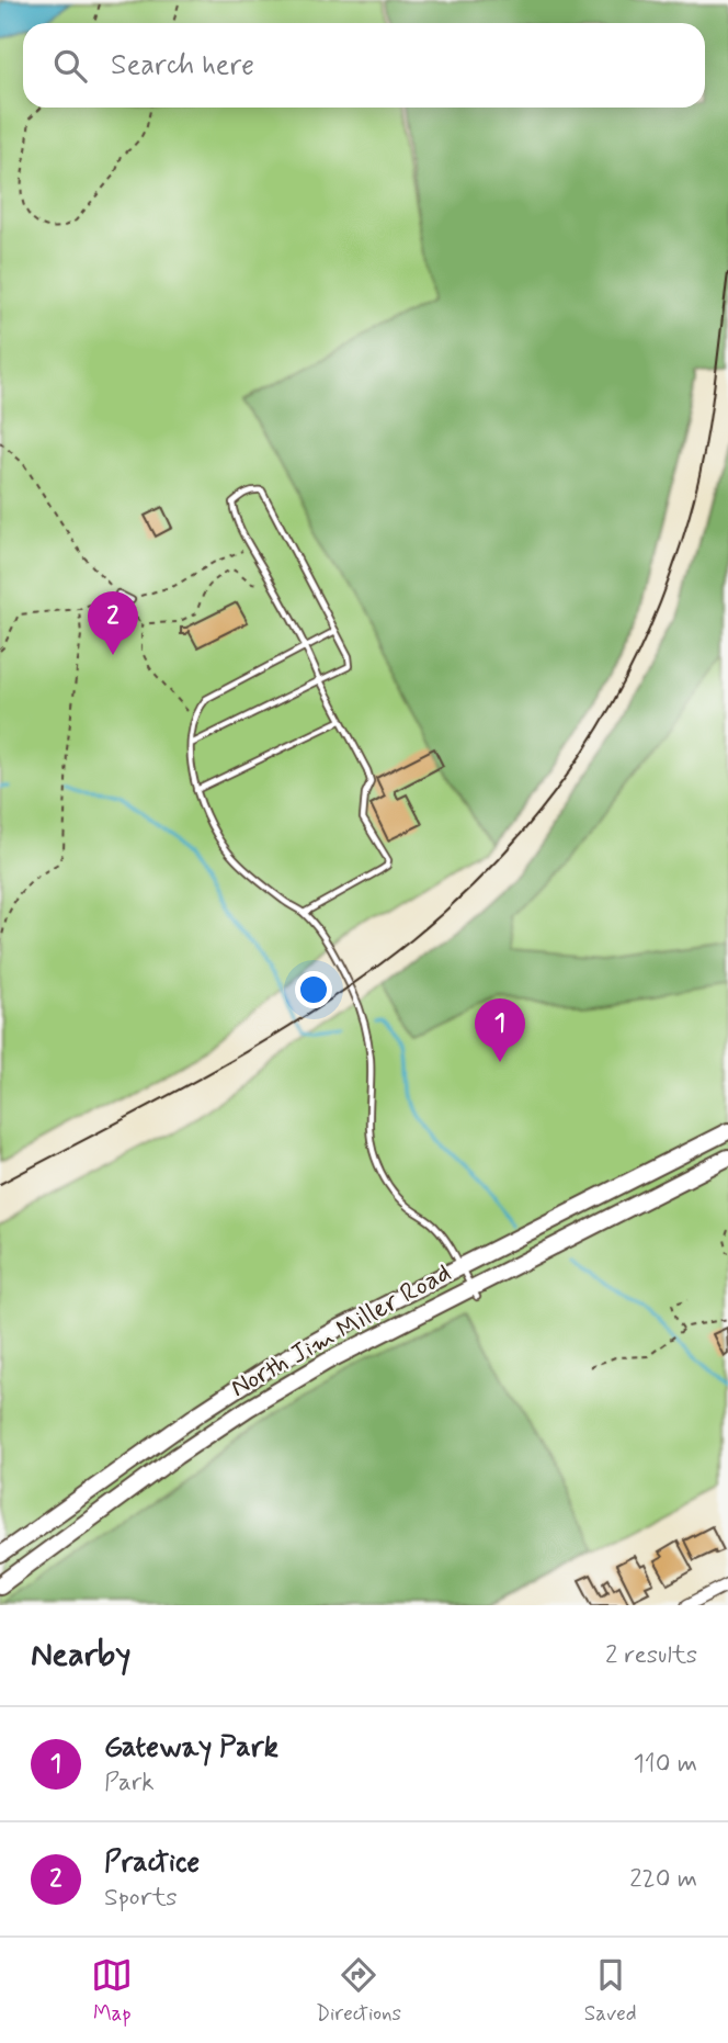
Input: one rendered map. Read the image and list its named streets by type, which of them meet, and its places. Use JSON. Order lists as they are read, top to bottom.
{
  "streets": {
    "main road": ["North Jim Miller Road"]
  },
  "page": {
    "search": "Search here",
    "pins": ["2", "1"],
    "heading": ["Nearby", "2 results"],
    "list": [
      {
        "mark": "1",
        "name": "Gateway Park",
        "note": "Park",
        "value": "110 m"
      },
      {
        "mark": "2",
        "name": "Practice",
        "note": "Sports",
        "value": "220 m"
      }
    ],
    "nav": ["Map", "Directions", "Saved"]
  }
}
